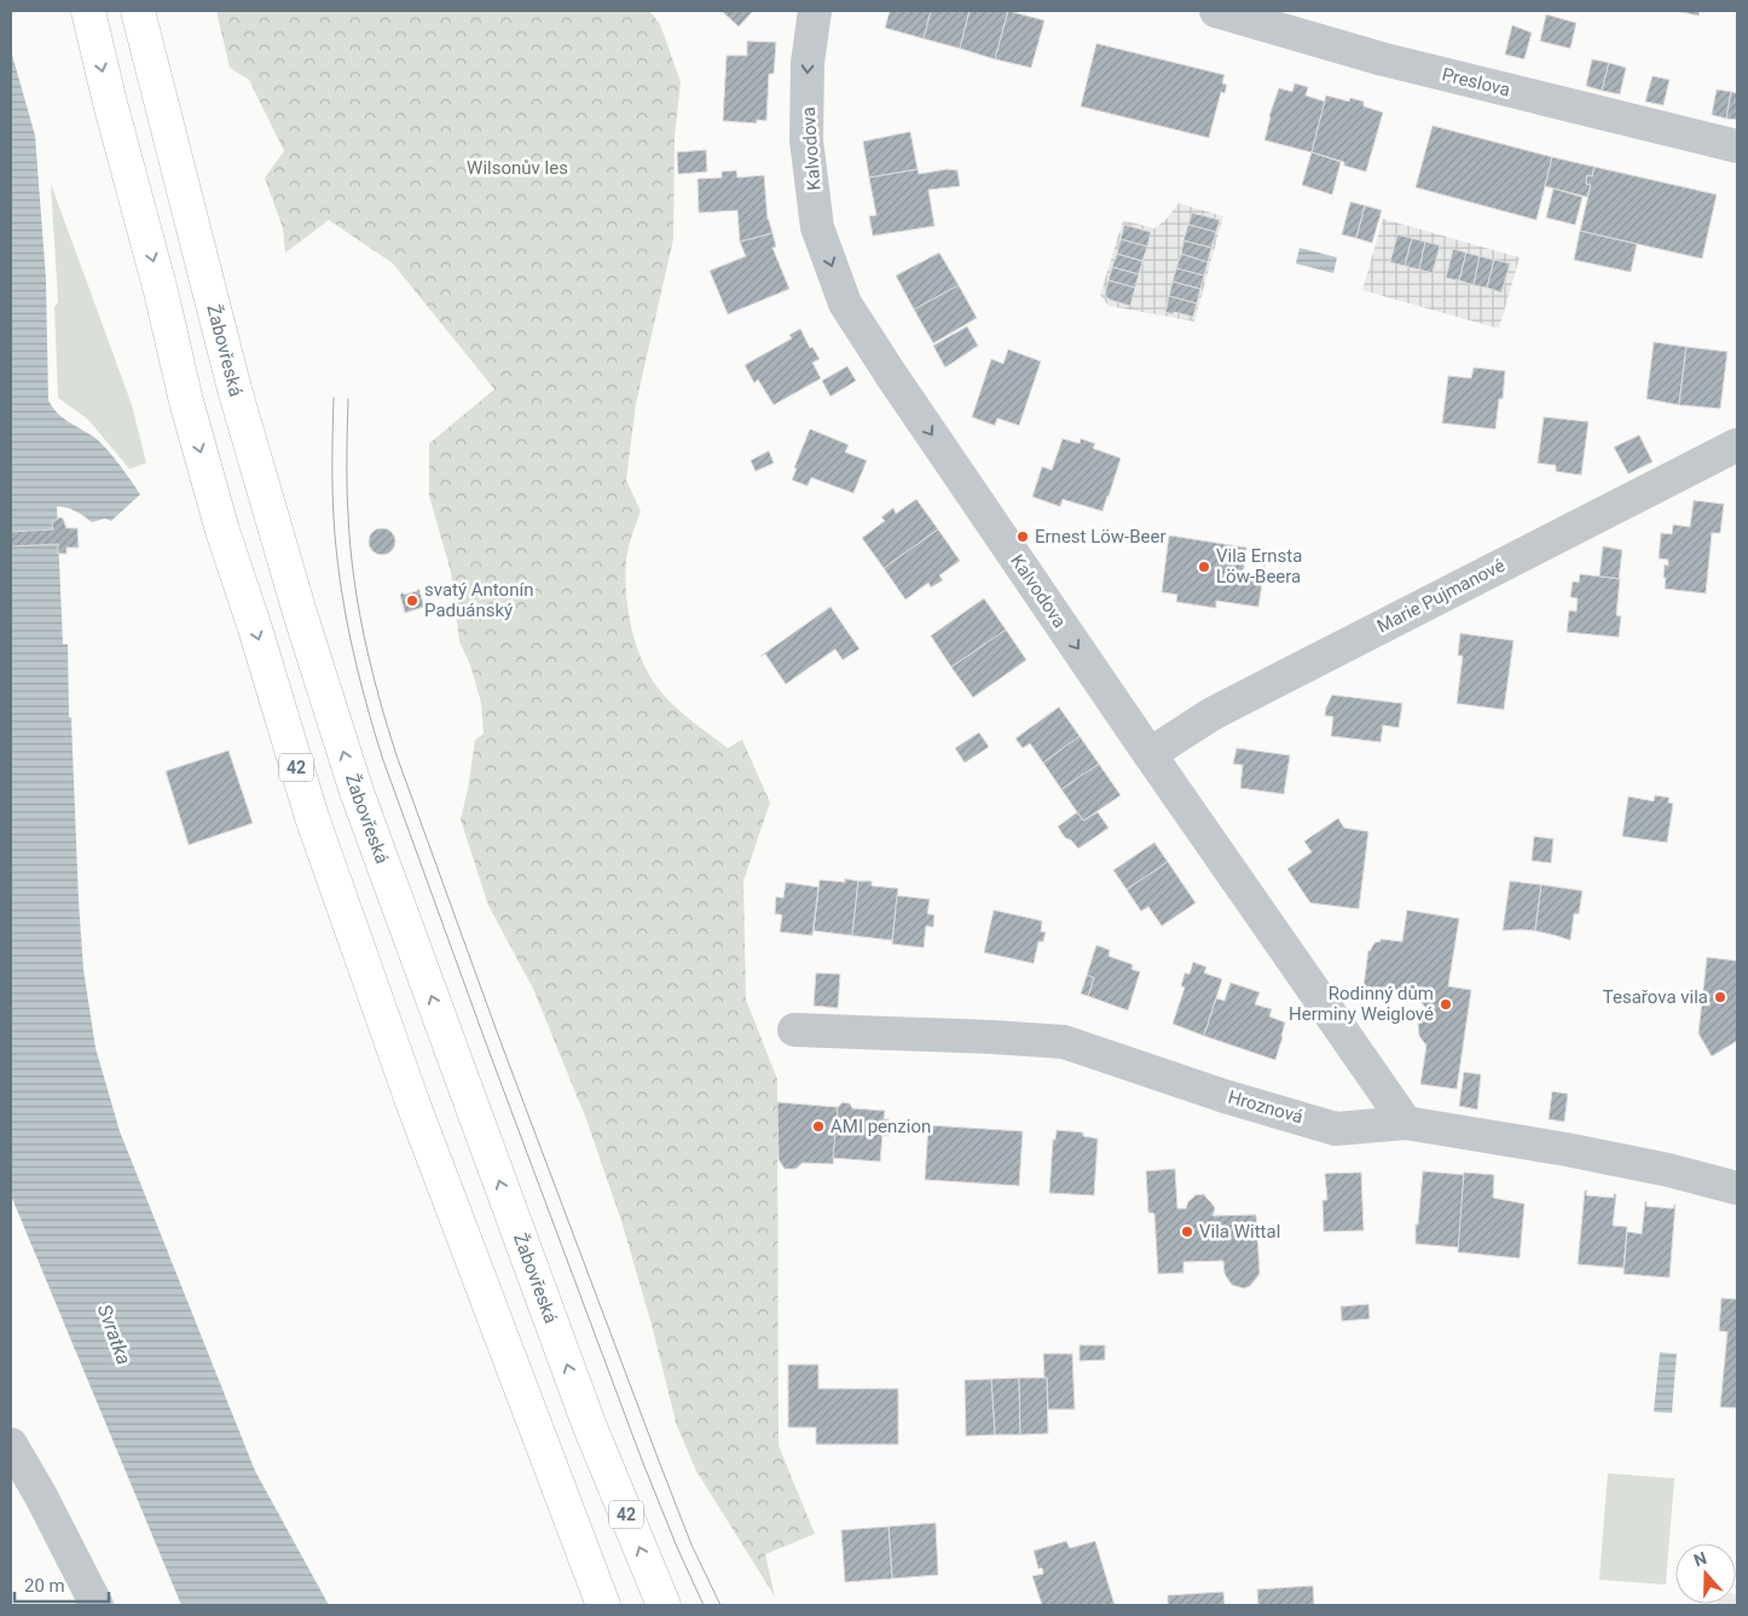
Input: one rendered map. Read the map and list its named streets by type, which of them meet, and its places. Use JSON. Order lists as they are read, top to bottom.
{
  "streets": {
    "highway": ["Žabovřeská", "42"],
    "street": [
      "Preslova",
      "Kalvodova",
      "Marie Pujmanové",
      "Hroznová"
    ]
  },
  "crossings": [
    ["Kalvodova", "Marie Pujmanové"],
    ["Kalvodova", "Hroznová"]
  ],
  "one_way": ["Kalvodova"],
  "water": ["Svratka"],
  "parks": ["Wilsonův les"],
  "places": [
    "Ernest Löw-Beer",
    "Vila Ernsta Löw-Beera",
    "svatý Antonín Paduánský",
    "Tesařova vila",
    "Rodinný dům Herminy Weiglové",
    "AMI penzion",
    "Vila Wittal"
  ],
  "scale_bar": "20 m",
  "north": "top"
}
